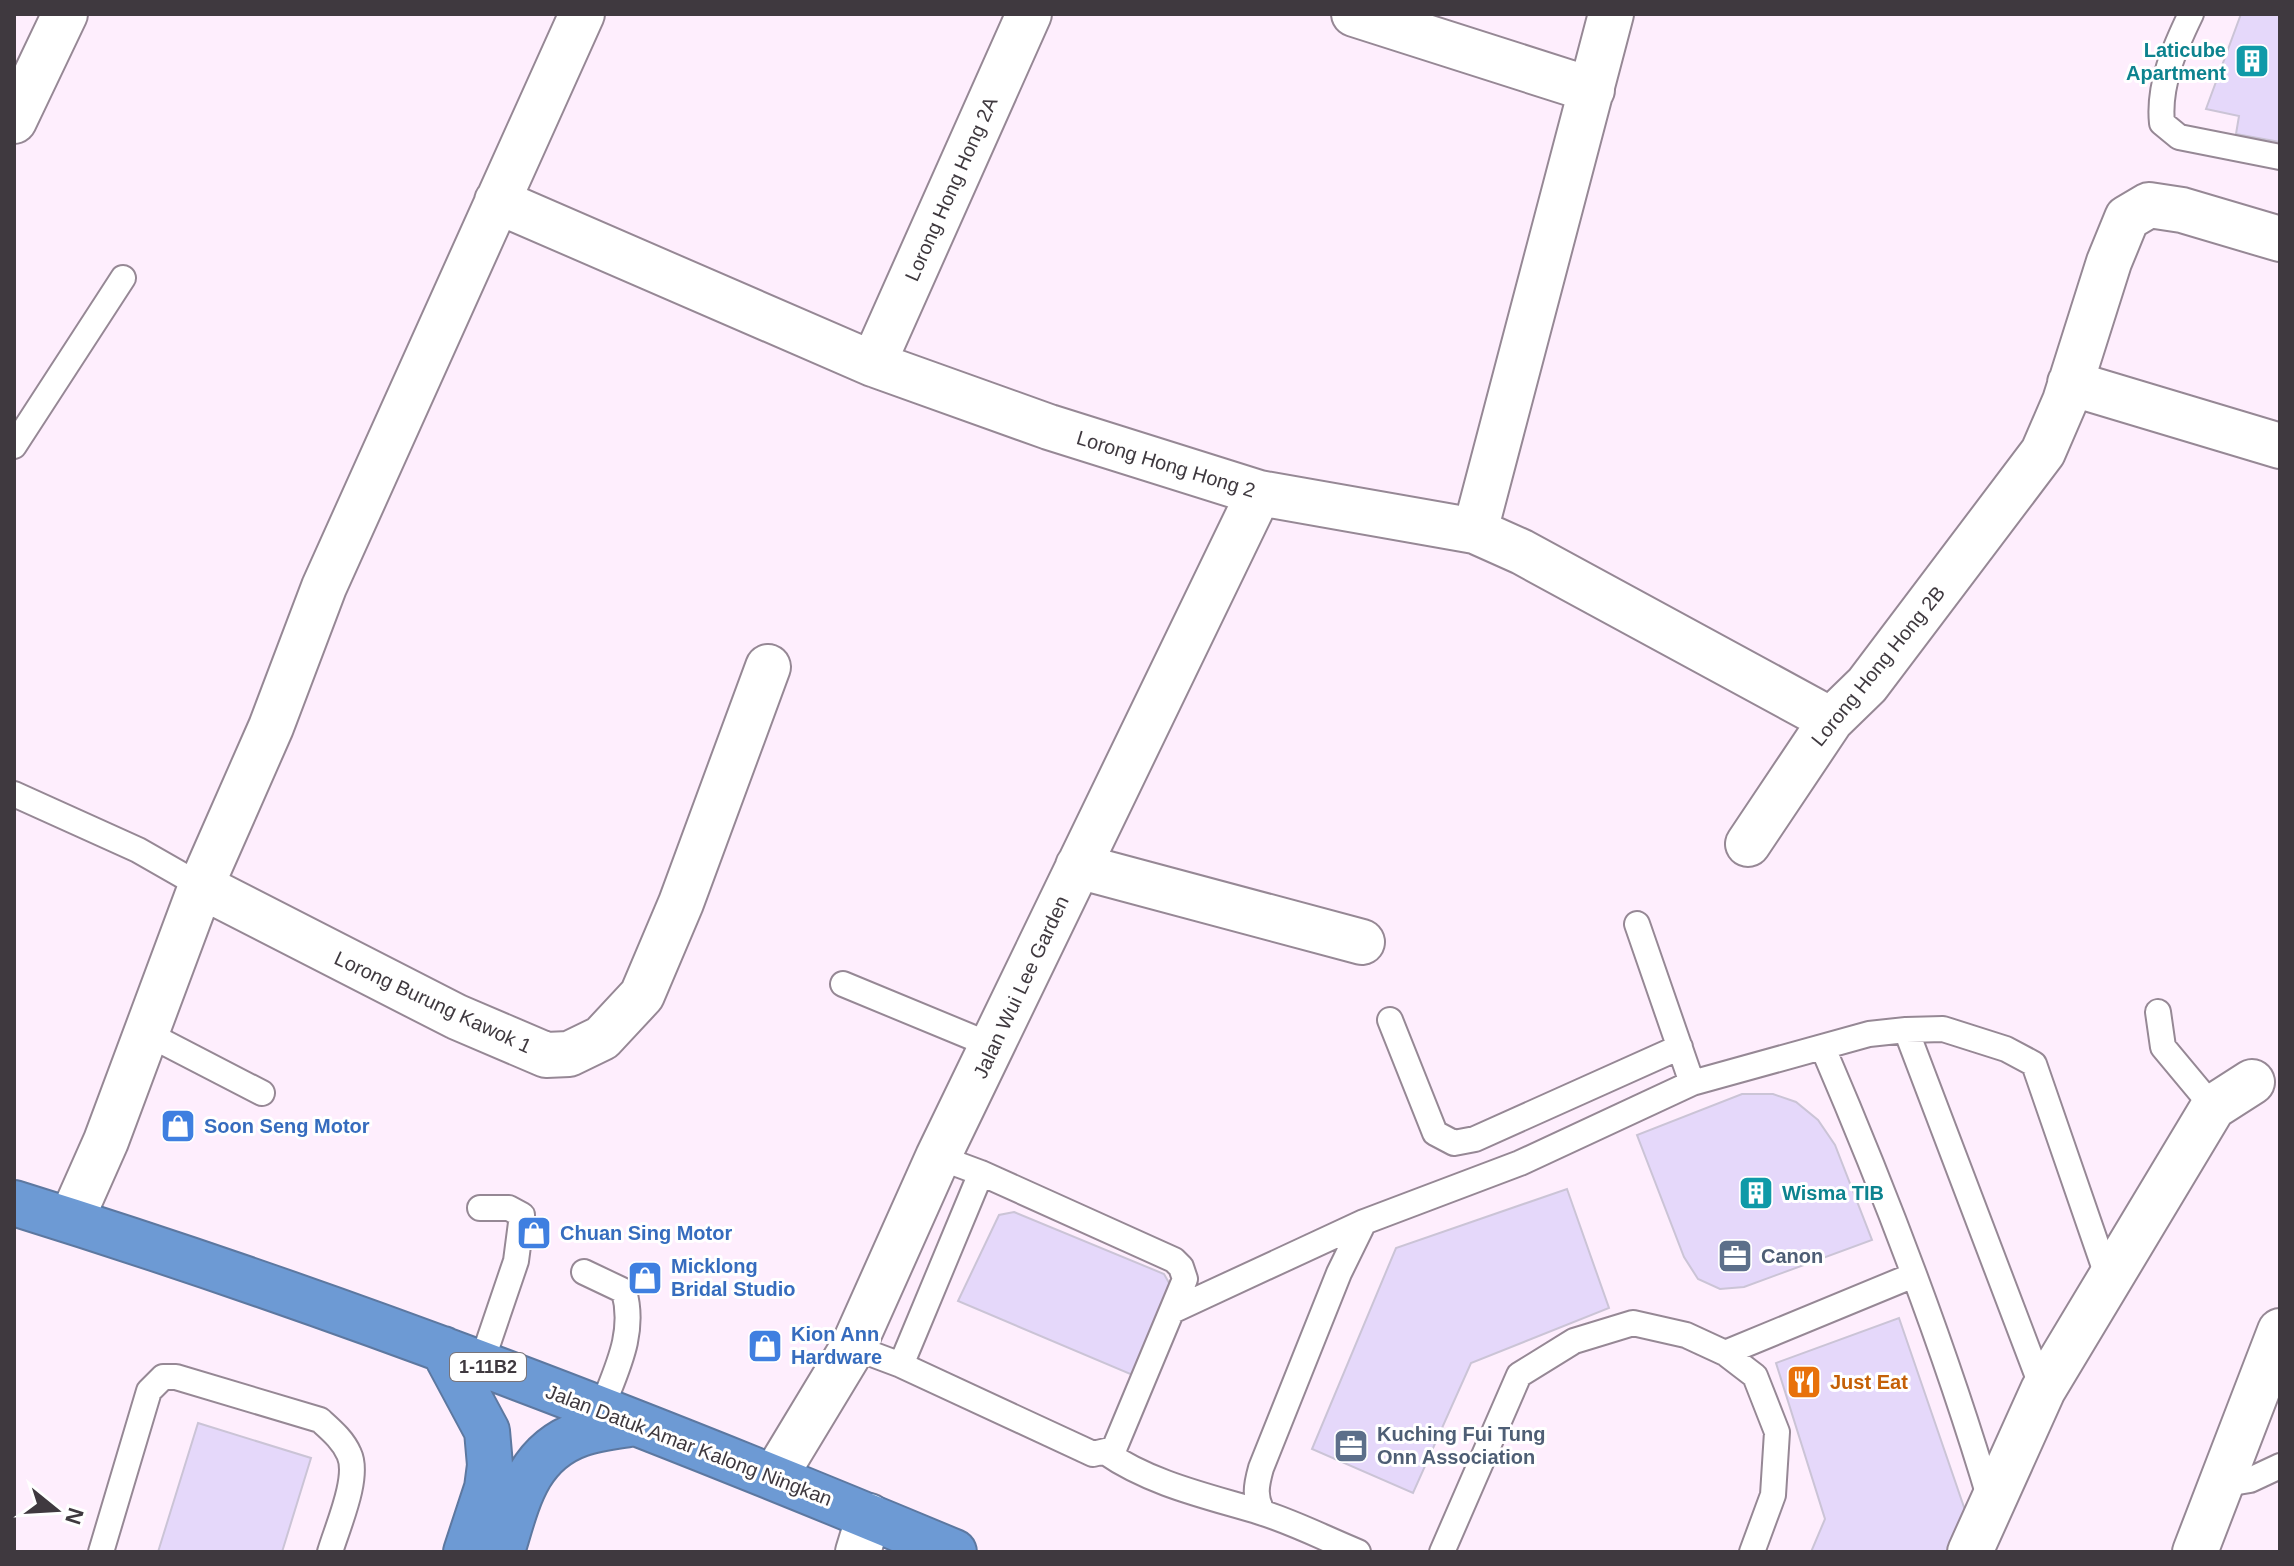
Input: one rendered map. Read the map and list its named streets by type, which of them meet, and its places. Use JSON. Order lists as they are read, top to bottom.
{
  "streets": {
    "highway": ["1-11B2", "Jalan Datuk Amar Kalong Ningkan"],
    "street": [
      "Lorong Hong Hong 2A",
      "Lorong Hong Hong 2",
      "Lorong Hong Hong 2B",
      "Jalan Wui Lee Garden",
      "Lorong Burung Kawok 1"
    ]
  },
  "crossings": [
    ["Lorong Hong Hong 2A", "Lorong Hong Hong 2"],
    ["Lorong Hong Hong 2", "Lorong Hong Hong 2B"],
    ["Lorong Hong Hong 2", "Jalan Wui Lee Garden"],
    ["Jalan Wui Lee Garden", "Jalan Datuk Amar Kalong Ningkan"]
  ],
  "places": {
    "building": ["Laticube Apartment", "Wisma TIB"],
    "shop": [
      "Soon Seng Motor",
      "Chuan Sing Motor",
      "Micklong Bridal Studio",
      "Kion Ann Hardware"
    ],
    "office": ["Canon", "Kuching Fui Tung Onn Association"],
    "restaurant": ["Just Eat"]
  },
  "north": "right"
}
